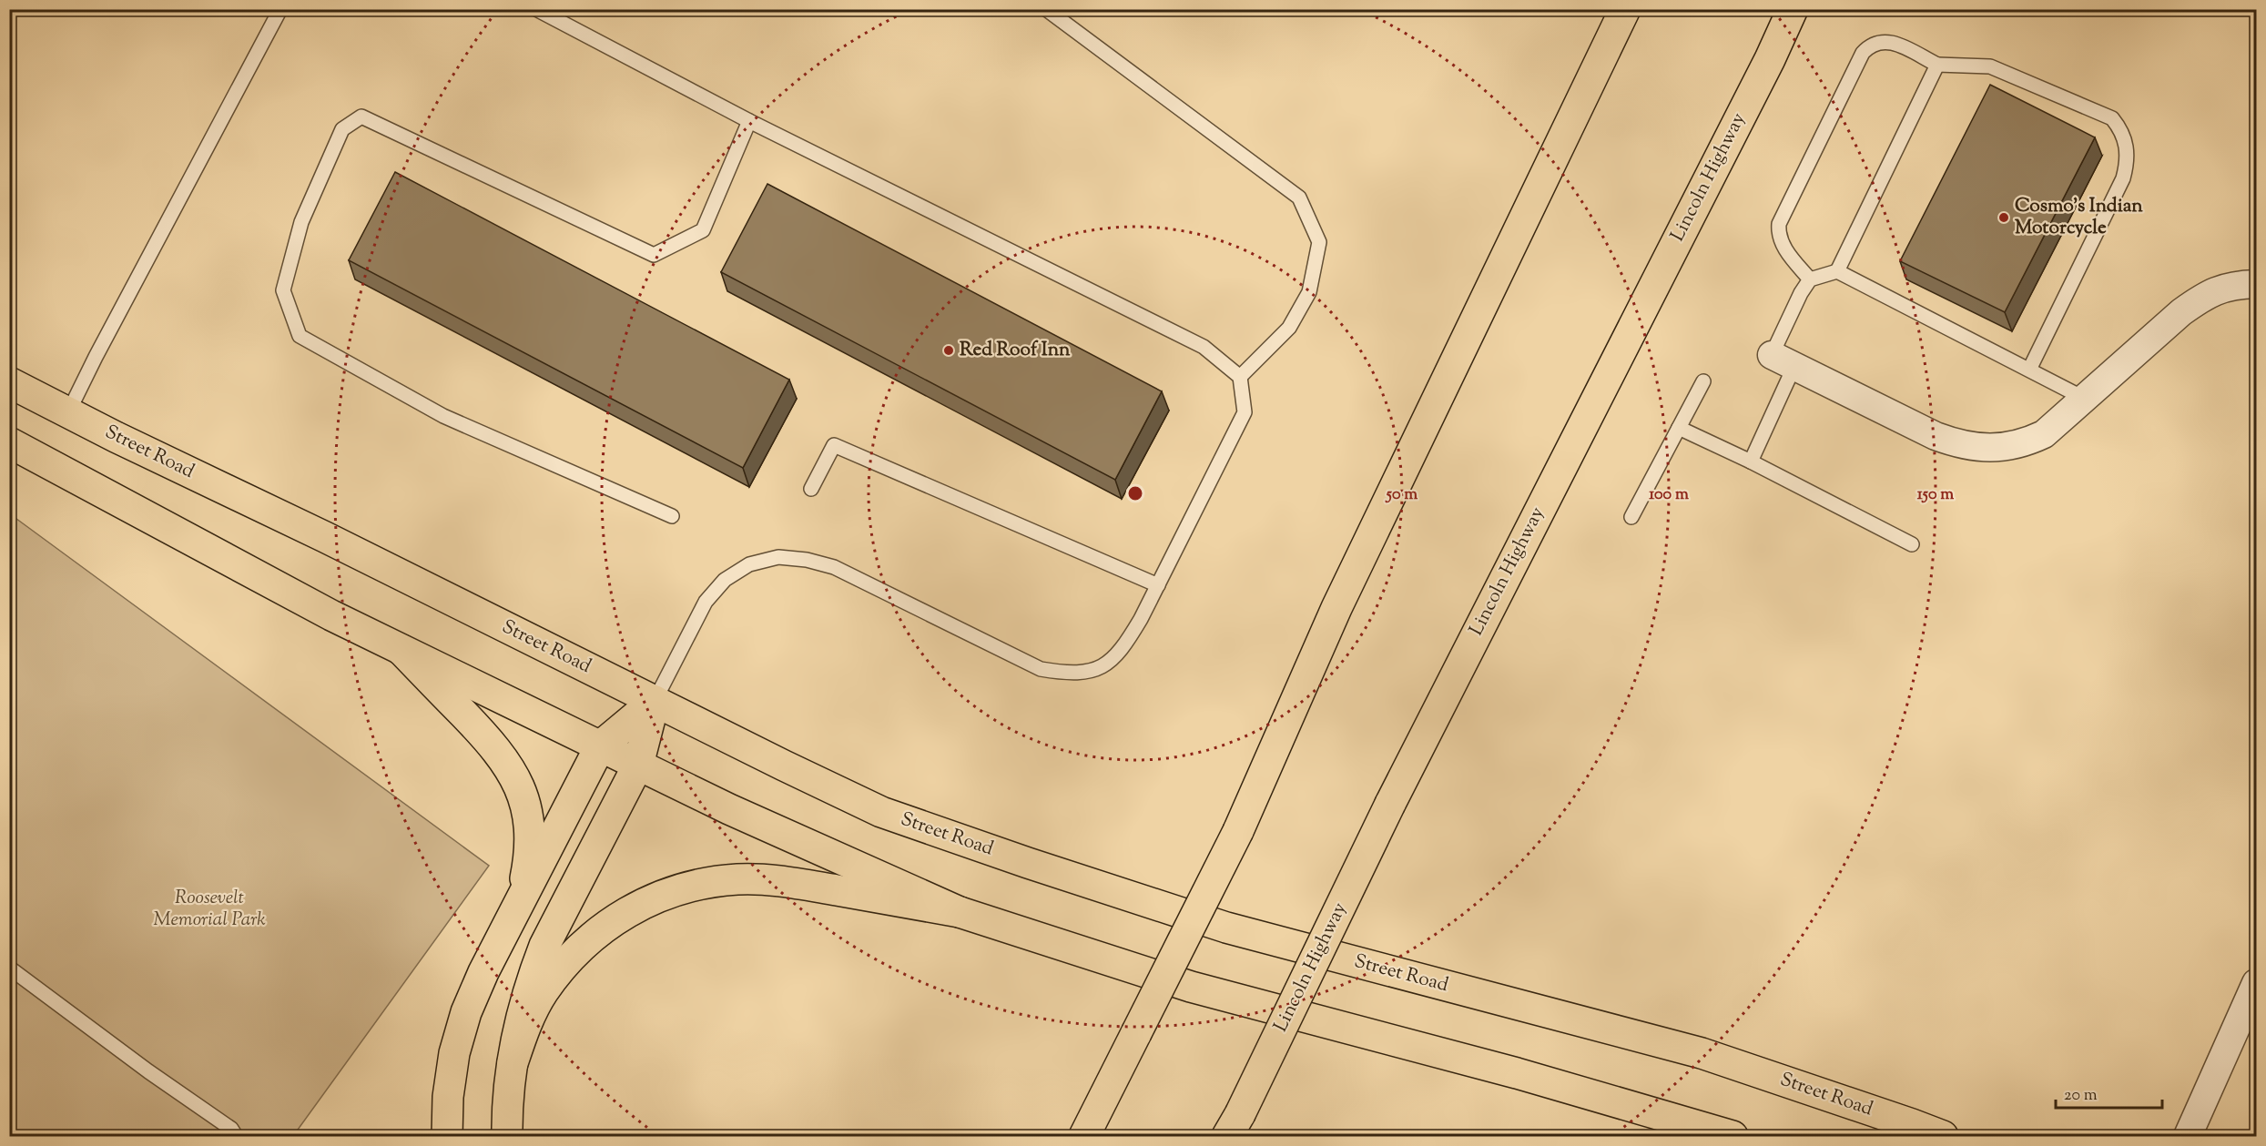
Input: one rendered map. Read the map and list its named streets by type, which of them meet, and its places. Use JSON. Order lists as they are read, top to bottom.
{
  "streets": {
    "main road": ["Lincoln Highway", "Street Road"]
  },
  "parks": ["Roosevelt Memorial Park"],
  "places": ["Cosmo's Indian Motorcycle", "Red Roof Inn"],
  "scale_bar": "20 m",
  "rings": ["50 m", "100 m", "150 m"]
}
